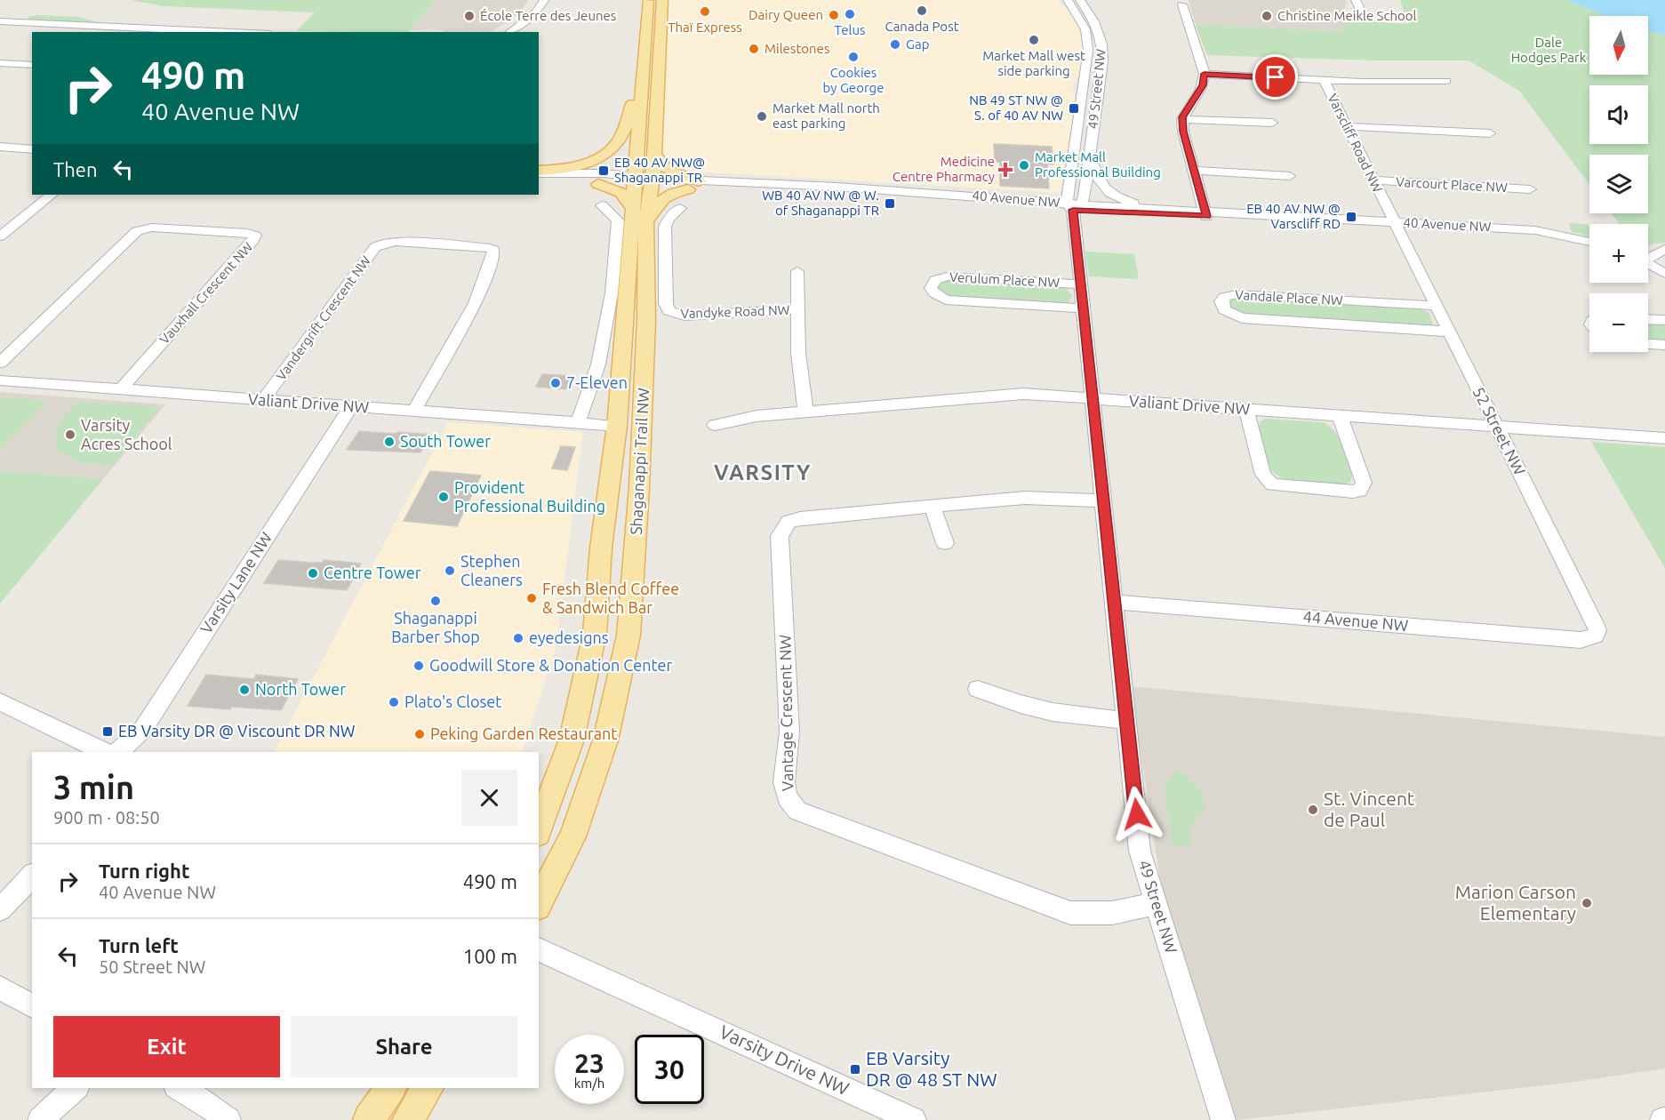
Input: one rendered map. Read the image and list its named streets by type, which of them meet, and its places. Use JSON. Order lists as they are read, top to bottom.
{
  "streets": {
    "main road": ["Shaganappi Trail NW"],
    "street": [
      "49 Street NW",
      "Varscliff Road NW",
      "Varcourt Place NW",
      "40 Avenue NW",
      "Verulum Place NW",
      "Vauxhall Crescent NW",
      "Vandale Place NW",
      "Vandyke Road NW",
      "Vandergrift Crescent NW",
      "Valiant Drive NW",
      "52 Street NW",
      "Varsity Lane NW",
      "44 Avenue NW",
      "Vantage Crescent NW",
      "Varsity Drive NW"
    ]
  },
  "crossings": [
    ["49 Street NW", "40 Avenue NW"],
    ["49 Street NW", "Verulum Place NW"],
    ["49 Street NW", "Valiant Drive NW"],
    ["49 Street NW", "44 Avenue NW"],
    ["49 Street NW", "Vantage Crescent NW"],
    ["Varscliff Road NW", "Varcourt Place NW"],
    ["Varscliff Road NW", "40 Avenue NW"],
    ["Varscliff Road NW", "52 Street NW"],
    ["40 Avenue NW", "52 Street NW"],
    ["40 Avenue NW", "Shaganappi Trail NW"],
    ["Vauxhall Crescent NW", "Valiant Drive NW"],
    ["Vandale Place NW", "52 Street NW"],
    ["Vandergrift Crescent NW", "Valiant Drive NW"],
    ["Valiant Drive NW", "52 Street NW"],
    ["Valiant Drive NW", "Shaganappi Trail NW"],
    ["Valiant Drive NW", "Varsity Lane NW"],
    ["52 Street NW", "44 Avenue NW"]
  ],
  "districts": ["VARSITY"],
  "parks": ["Dale Hodges Park"],
  "places": {
    "other": [
      "Canada Post",
      "Thaï Express",
      "Telus",
      "Dairy Queen",
      "École Terre des Jeunes",
      "Christine Meikle School",
      "Market Mall west side parking",
      "Gap",
      "Milestones",
      "Cookies by George",
      "Market Mall north east parking",
      "Market Mall Professional Building",
      "7-Eleven",
      "Varsity Acres School",
      "South Tower",
      "Provident Professional Building",
      "Stephen Cleaners",
      "Centre Tower",
      "Fresh Blend Coffee & Sandwich Bar",
      "Shaganappi Barber Shop",
      "eyedesigns",
      "Goodwill Store & Donation Center",
      "North Tower",
      "Plato's Closet",
      "Peking Garden Restaurant",
      "St. Vincent de Paul",
      "Marion Carson Elementary"
    ],
    "transit": [
      "NB 49 ST NW @ S. of 40 AV NW",
      "EB 40 AV NW@ Shaganappi TR",
      "WB 40 AV NW @ W. of Shaganappi TR",
      "EB 40 AV NW @ Varscliff RD",
      "EB Varsity DR @ Viscount DR NW",
      "EB Varsity DR @ 48 ST NW"
    ],
    "health": ["Medicine Centre Pharmacy"]
  },
  "north": "bottom",
  "page": {
    "map_buttons": ["+", "−"],
    "turn": ["490 m", "40 Avenue NW"],
    "then": "Then",
    "heading": ["3 min", "900 m · 08:50"],
    "list": [
      {
        "name": "Turn right",
        "note": "40 Avenue NW",
        "value": "490 m"
      },
      {
        "name": "Turn left",
        "note": "50 Street NW",
        "value": "100 m"
      }
    ],
    "buttons": ["Exit", "Share"],
    "speed": "23 km/h",
    "limit": "30"
  }
}
